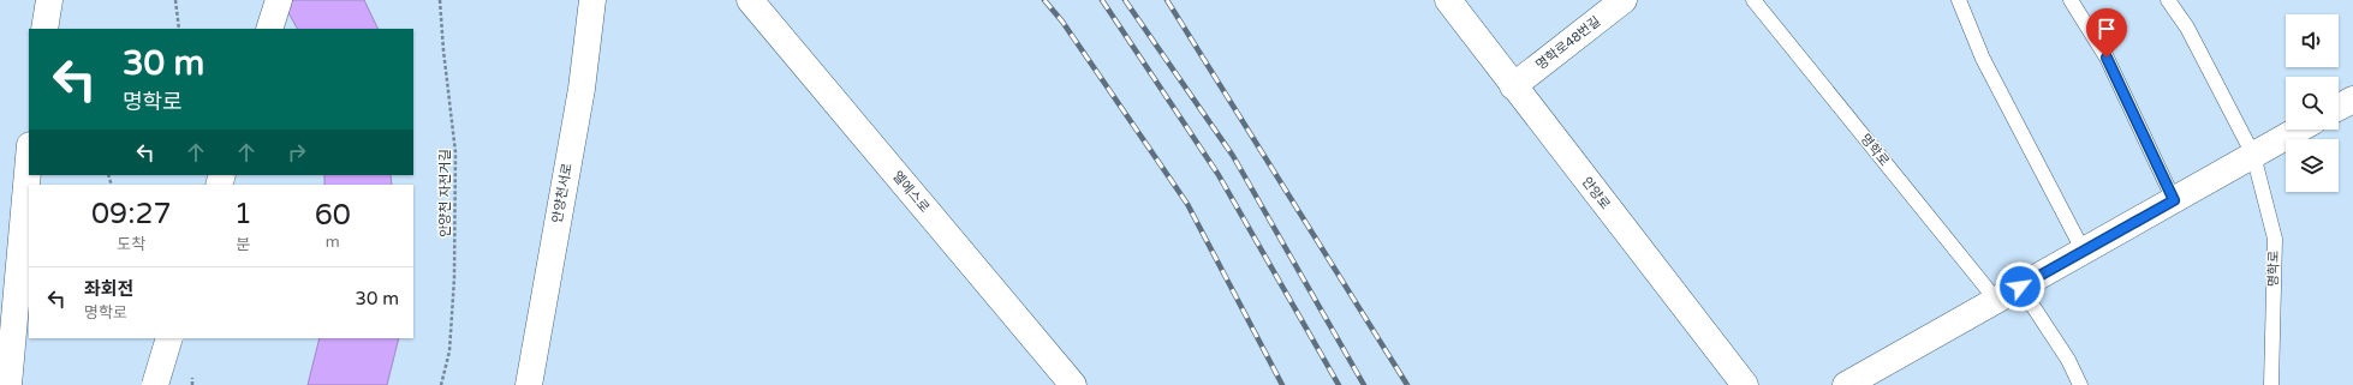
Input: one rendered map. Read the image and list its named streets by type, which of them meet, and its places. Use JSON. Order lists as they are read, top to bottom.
{
  "streets": {
    "street": [
      "명학로48번길",
      "엘에스로",
      "안양천서로",
      "안양로"
    ],
    "lane": ["명학로"],
    "path": ["안양천 자전거길"]
  },
  "crossings": [
    ["명학로48번길", "안양로"]
  ],
  "page": {
    "turn": ["30 m", "명학로"],
    "eta": [
      "09:27",
      "도착",
      "1",
      "분",
      "60",
      "m"
    ],
    "list": [
      {
        "name": "좌회전",
        "note": "명학로",
        "value": "30 m"
      }
    ]
  }
}
